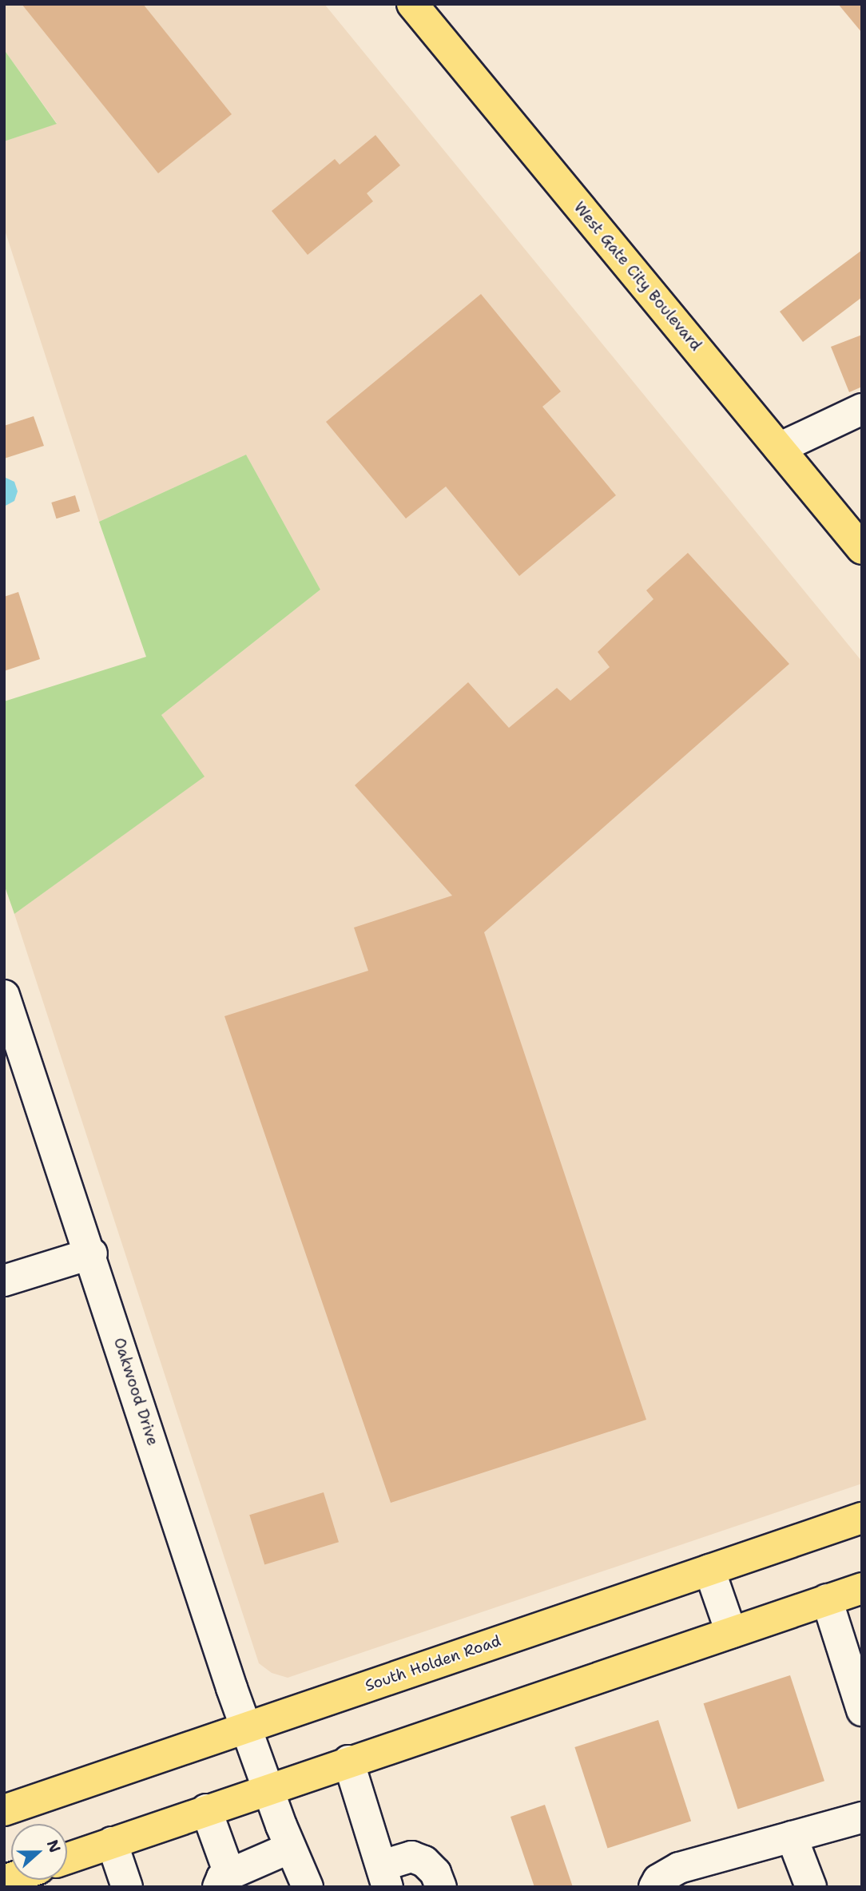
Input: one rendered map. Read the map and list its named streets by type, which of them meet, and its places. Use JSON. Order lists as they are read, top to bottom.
{
  "streets": {
    "main road": ["West Gate City Boulevard", "South Holden Road"],
    "street": ["Oakwood Drive"]
  },
  "crossings": [
    ["Oakwood Drive", "South Holden Road"]
  ],
  "north": "right"
}
